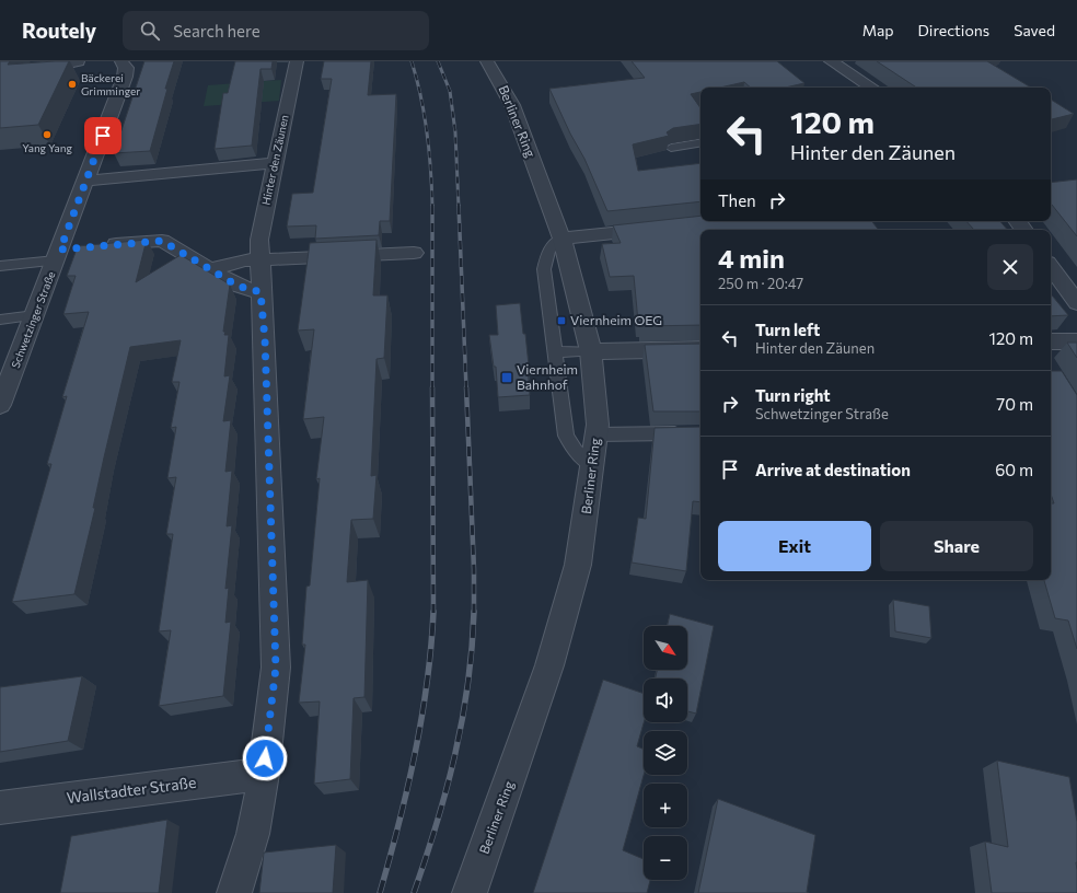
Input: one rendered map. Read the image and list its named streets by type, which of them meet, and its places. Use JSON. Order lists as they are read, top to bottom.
{
  "streets": {
    "street": [
      "Berliner Ring",
      "Hinter den Zäunen",
      "Schwetzinger Straße",
      "Wallstadter Straße"
    ]
  },
  "crossings": [
    ["Hinter den Zäunen", "Wallstadter Straße"]
  ],
  "places": {
    "other": ["Bäckerei Grimminger", "Yang Yang"],
    "transit": ["Viernheim OEG", "Viernheim Bahnhof"]
  },
  "north": "bottom right",
  "page": {
    "header": "Routely",
    "search": "Search here",
    "nav": ["Map", "Directions", "Saved"],
    "turn": ["120 m", "Hinter den Zäunen"],
    "then": "Then",
    "heading": ["4 min", "250 m · 20:47"],
    "list": [
      {
        "name": "Turn left",
        "note": "Hinter den Zäunen",
        "value": "120 m"
      },
      {
        "name": "Turn right",
        "note": "Schwetzinger Straße",
        "value": "70 m"
      },
      {
        "name": "Arrive at destination",
        "value": "60 m"
      }
    ],
    "buttons": ["Exit", "Share"],
    "map_buttons": ["+", "−"]
  }
}
